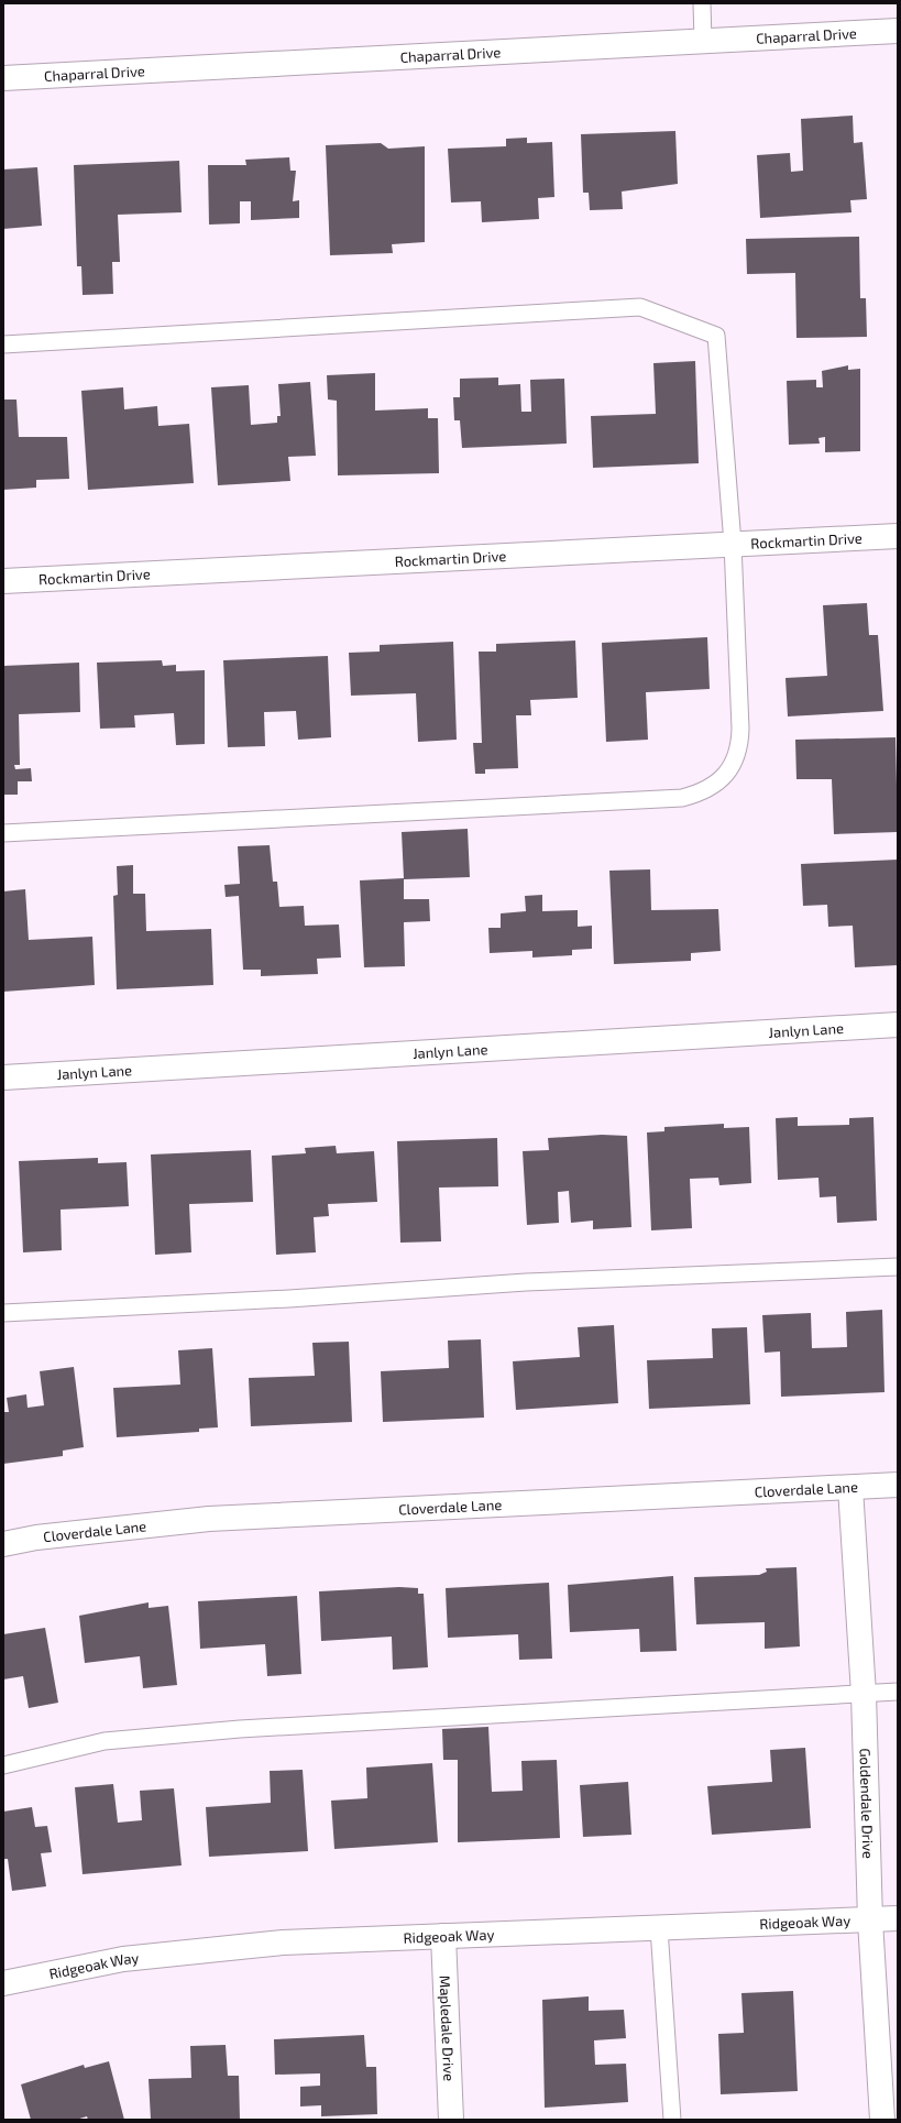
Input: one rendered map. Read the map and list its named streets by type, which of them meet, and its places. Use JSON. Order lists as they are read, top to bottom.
{
  "streets": {
    "street": [
      "Chaparral Drive",
      "Rockmartin Drive",
      "Janlyn Lane",
      "Cloverdale Lane",
      "Goldendale Drive",
      "Ridgeoak Way",
      "Mapledale Drive"
    ]
  },
  "crossings": [
    ["Cloverdale Lane", "Goldendale Drive"],
    ["Goldendale Drive", "Ridgeoak Way"],
    ["Ridgeoak Way", "Mapledale Drive"]
  ]
}
